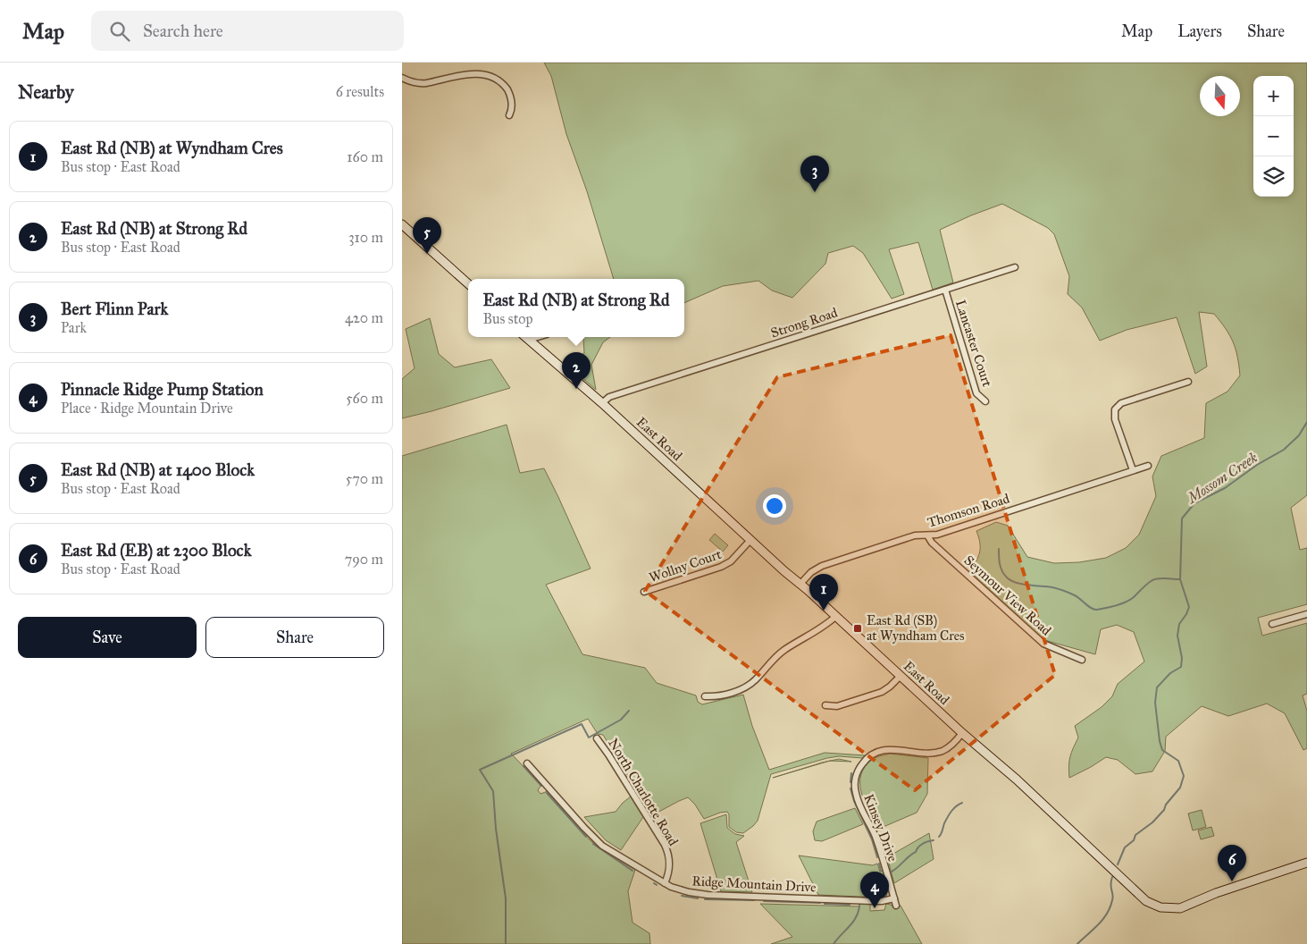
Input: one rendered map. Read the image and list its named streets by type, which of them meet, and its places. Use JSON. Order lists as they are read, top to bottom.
{
  "streets": {
    "main road": ["East Road"],
    "street": [
      "Strong Road",
      "Lancaster Court",
      "Thomson Road",
      "Wollny Court",
      "Seymour View Road",
      "North Charlotte Road",
      "Kinsey Drive",
      "Ridge Mountain Drive"
    ]
  },
  "crossings": [
    ["Strong Road", "Lancaster Court"],
    ["Strong Road", "East Road"],
    ["East Road", "Thomson Road"],
    ["East Road", "Wollny Court"],
    ["East Road", "Kinsey Drive"],
    ["Thomson Road", "Seymour View Road"],
    ["North Charlotte Road", "Ridge Mountain Drive"],
    ["Kinsey Drive", "Ridge Mountain Drive"]
  ],
  "water": ["Mossom Creek"],
  "places": {
    "transit": ["East Rd (SB) at Wyndham Cres"]
  },
  "north": "bottom",
  "page": {
    "header": "Map",
    "search": "Search here",
    "nav": ["Map", "Layers", "Share"],
    "heading": ["Nearby", "6 results"],
    "map_buttons": ["+", "−"],
    "list": [
      {
        "mark": "1",
        "name": "East Rd (NB) at Wyndham Cres",
        "note": "Bus stop · East Road",
        "value": "160 m"
      },
      {
        "mark": "2",
        "name": "East Rd (NB) at Strong Rd",
        "note": "Bus stop · East Road",
        "value": "310 m"
      },
      {
        "mark": "3",
        "name": "Bert Flinn Park",
        "note": "Park",
        "value": "420 m"
      },
      {
        "mark": "4",
        "name": "Pinnacle Ridge Pump Station",
        "note": "Place · Ridge Mountain Drive",
        "value": "560 m"
      },
      {
        "mark": "5",
        "name": "East Rd (NB) at 1400 Block",
        "note": "Bus stop · East Road",
        "value": "570 m"
      },
      {
        "mark": "6",
        "name": "East Rd (EB) at 2300 Block",
        "note": "Bus stop · East Road",
        "value": "790 m"
      }
    ],
    "pins": [
      "3",
      "5",
      "2",
      "1",
      "6",
      "4"
    ],
    "popup": ["East Rd (NB) at Strong Rd", "Bus stop"],
    "buttons": ["Save", "Share"]
  }
}
